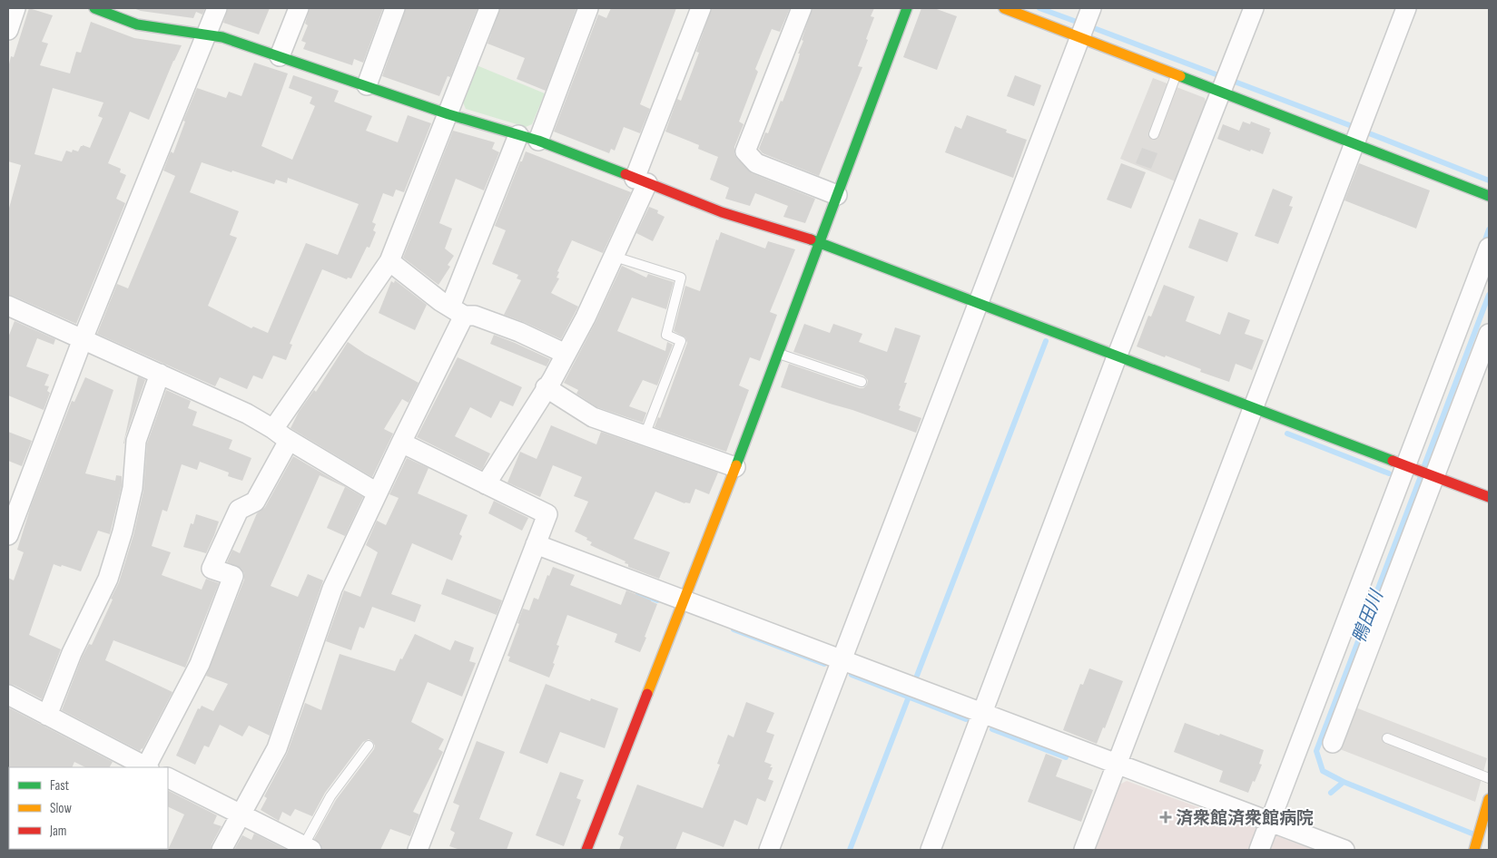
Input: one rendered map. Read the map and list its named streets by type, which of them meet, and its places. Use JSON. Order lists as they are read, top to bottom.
{
  "water": ["鴨田川"],
  "places": {
    "health": ["済衆館済衆館病院"]
  },
  "legend": ["Fast", "Slow", "Jam"]
}
